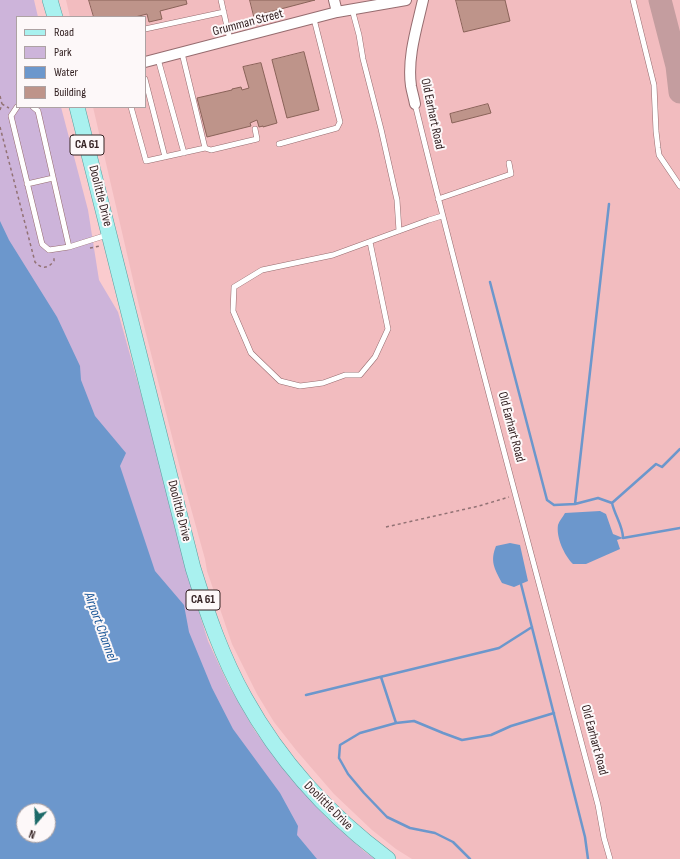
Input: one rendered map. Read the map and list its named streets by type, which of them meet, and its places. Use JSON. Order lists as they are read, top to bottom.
{
  "streets": {
    "main road": ["CA 61", "Doolittle Drive"],
    "street": ["Grumman Street", "Old Earhart Road"]
  },
  "water": ["Airport Channel"],
  "legend": [
    "Road",
    "Park",
    "Water",
    "Building"
  ],
  "north": "bottom"
}
